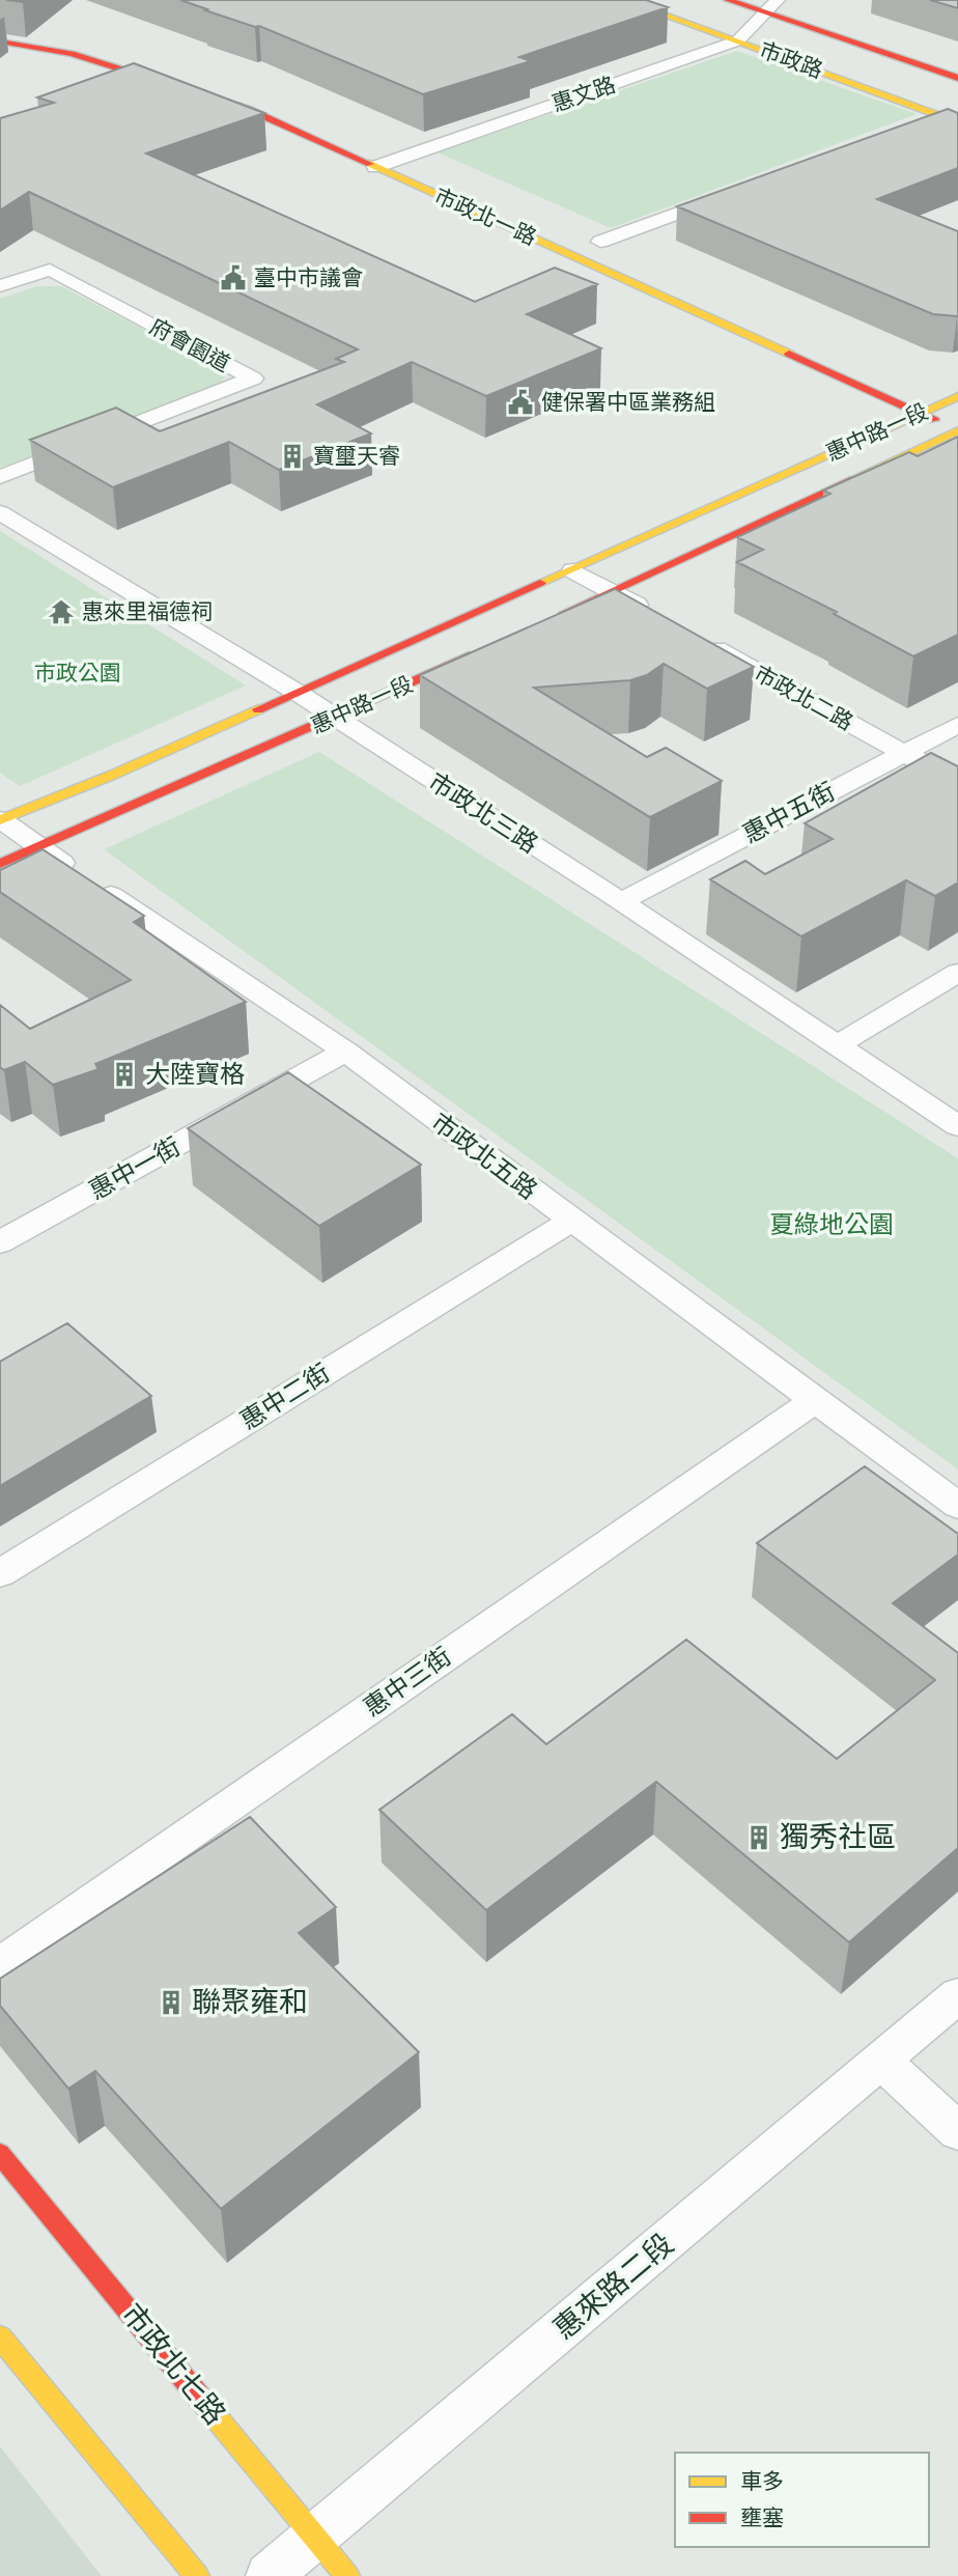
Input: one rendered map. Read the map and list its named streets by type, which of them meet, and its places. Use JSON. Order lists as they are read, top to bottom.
{
  "streets": {
    "street": [
      "市政路",
      "惠文路",
      "市政北一路",
      "府會園道",
      "惠中路一段",
      "市政北二路",
      "市政北三路",
      "惠中五街",
      "市政北五路",
      "惠中一街",
      "惠中二街",
      "惠中三街",
      "惠來路二段",
      "市政北七路"
    ]
  },
  "crossings": [
    ["市政路", "惠文路"],
    ["惠文路", "市政北一路"],
    ["市政北一路", "惠中路一段"],
    ["惠中路一段", "市政北三路"],
    ["惠中路一段", "市政北五路"],
    ["市政北二路", "惠中五街"],
    ["市政北三路", "惠中五街"],
    ["市政北五路", "惠中一街"],
    ["市政北五路", "惠中二街"],
    ["市政北五路", "惠中三街"],
    ["惠來路二段", "市政北七路"]
  ],
  "parks": ["市政公園", "夏綠地公園"],
  "places": {
    "public building": ["臺中市議會", "健保署中區業務組"],
    "building": [
      "寶璽天睿",
      "大陸寶格",
      "獨秀社區",
      "聯聚雍和"
    ],
    "temple": ["惠來里福德祠"]
  },
  "legend": ["車多", "壅塞"]
}
